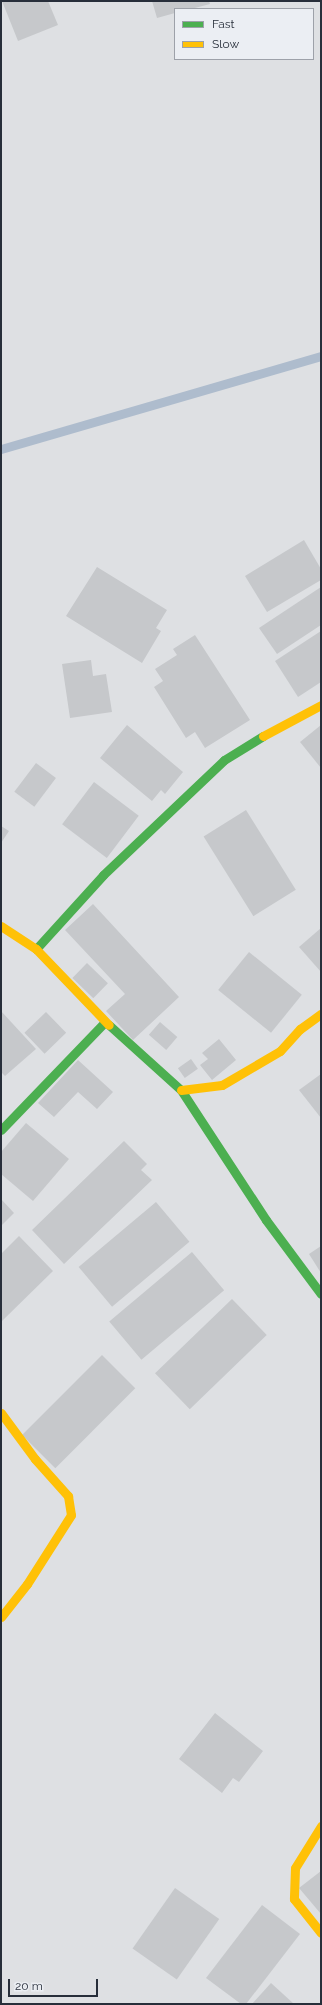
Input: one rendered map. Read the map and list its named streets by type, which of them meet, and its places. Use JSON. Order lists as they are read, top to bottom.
{
  "legend": ["Fast", "Slow"],
  "scale_bar": "20 m"
}
